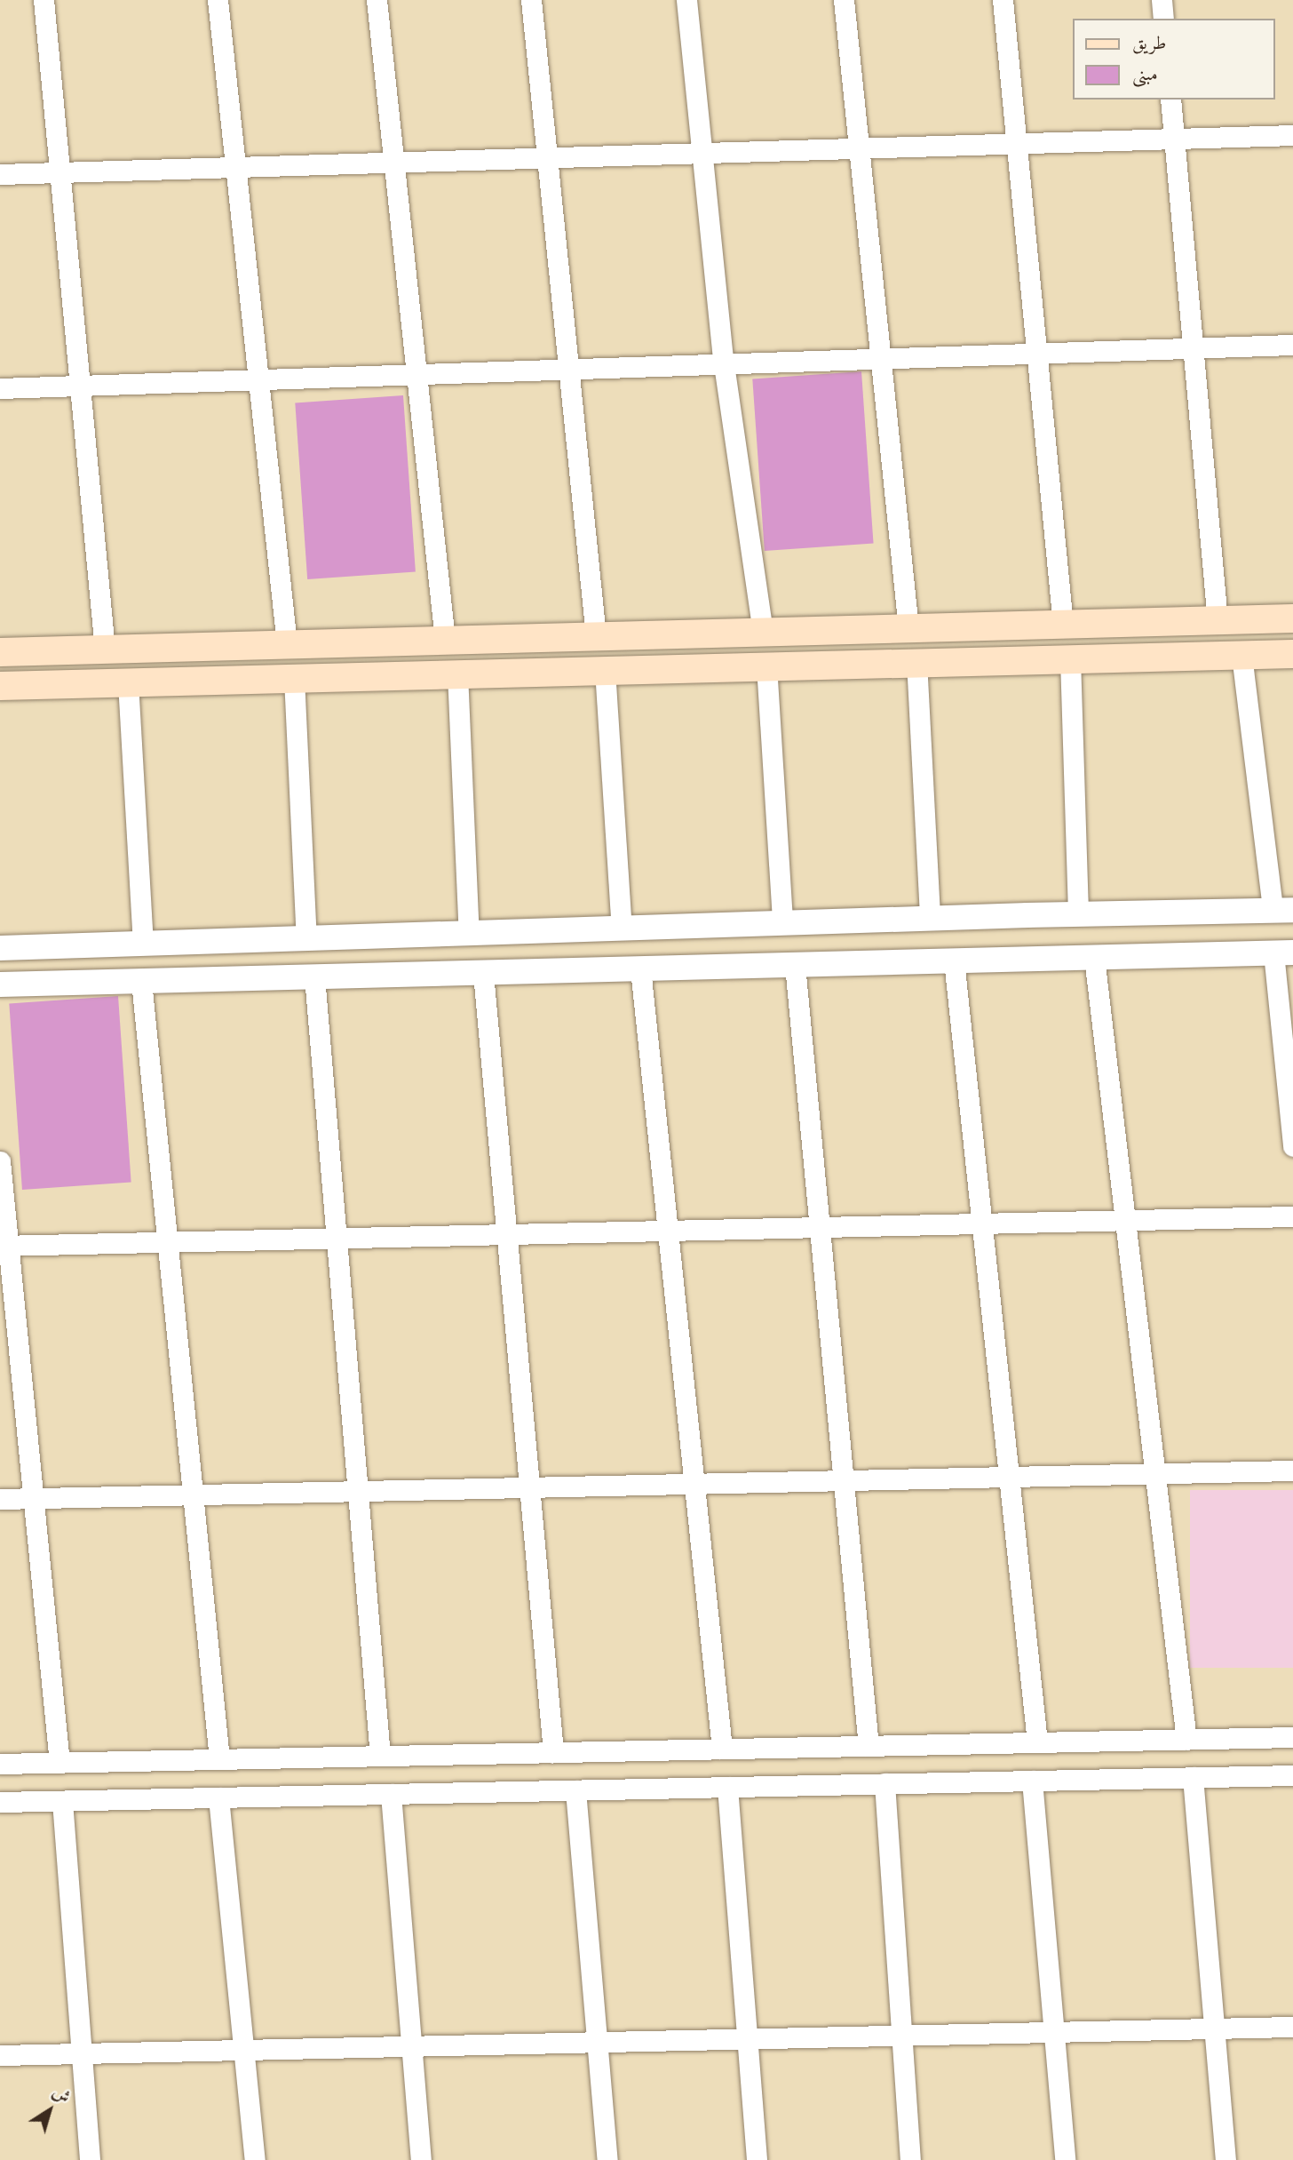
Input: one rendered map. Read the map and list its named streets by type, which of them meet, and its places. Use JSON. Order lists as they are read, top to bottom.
{
  "legend": ["طريق", "مبنى"],
  "north": "top right"
}
